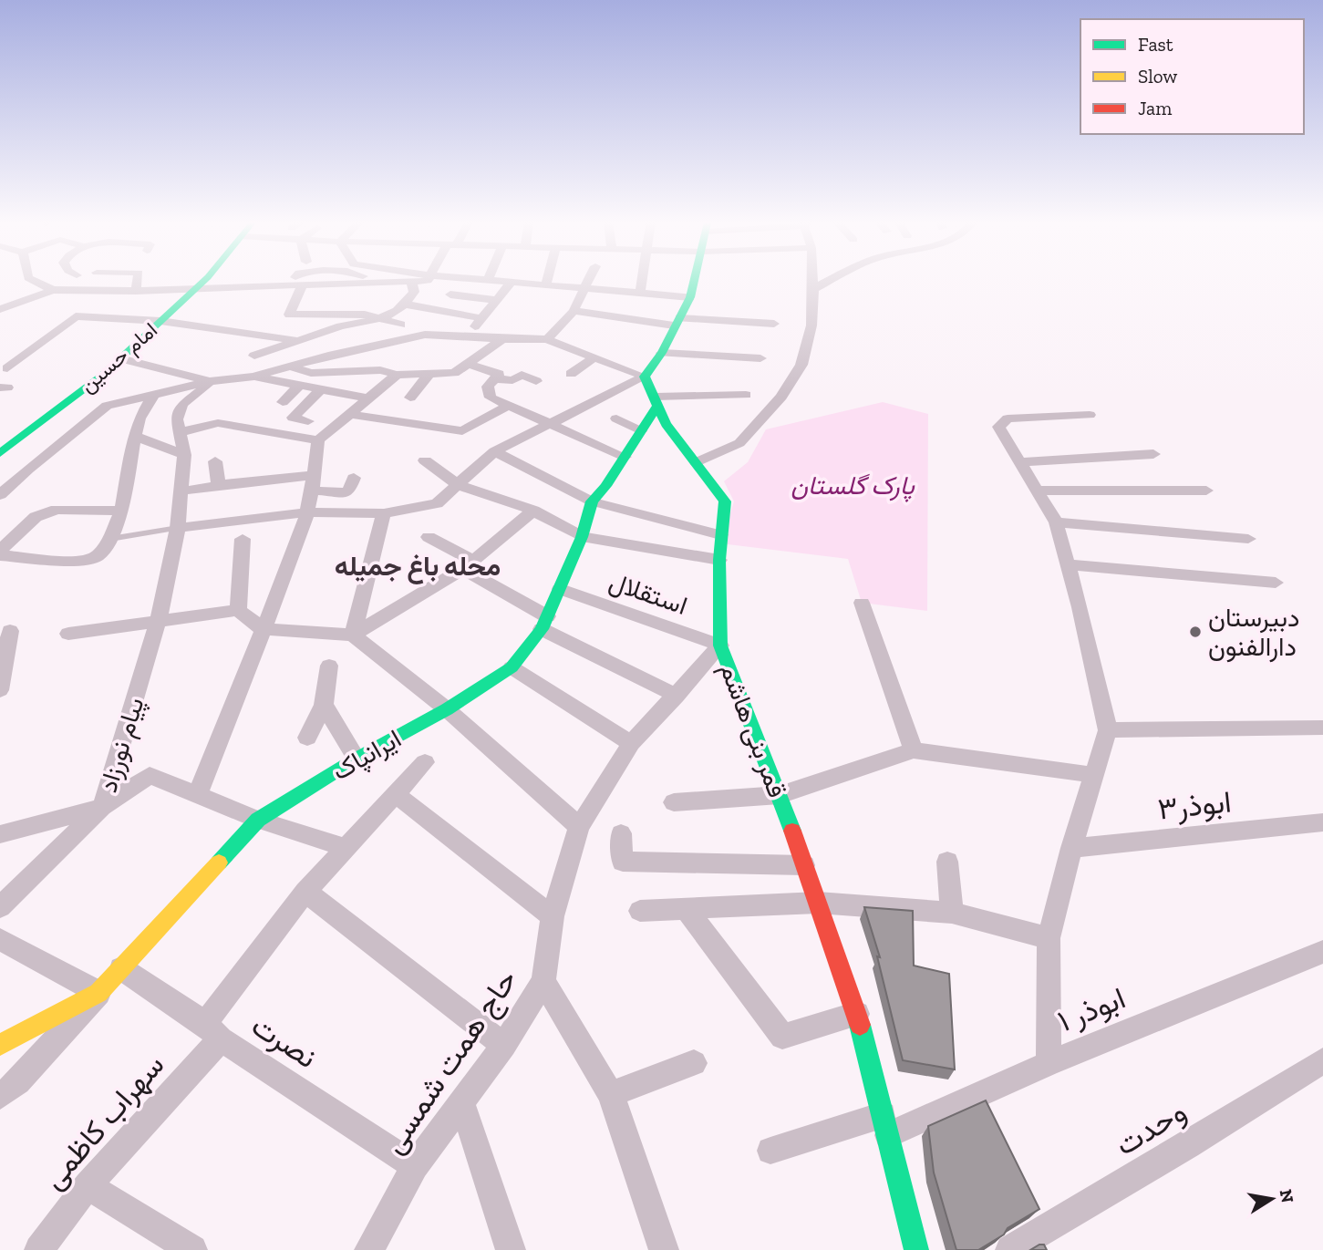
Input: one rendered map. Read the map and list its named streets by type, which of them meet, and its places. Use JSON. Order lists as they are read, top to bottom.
{
  "streets": {
    "street": [
      "امام حسین",
      "استقلال",
      "قمر بنی هاشم",
      "پیام نورزاد",
      "ایرانپاک",
      "ابوذر۳",
      "ابوذر ۱",
      "نصرت",
      "حاج همت شمسی",
      "سهراب کاظمی",
      "وحدت"
    ]
  },
  "crossings": [
    ["استقلال", "قمر بنی هاشم"],
    ["استقلال", "ایرانپاک"],
    ["استقلال", "حاج همت شمسی"],
    ["قمر بنی هاشم", "ایرانپاک"],
    ["قمر بنی هاشم", "ابوذر ۱"],
    ["قمر بنی هاشم", "حاج همت شمسی"],
    ["ایرانپاک", "نصرت"],
    ["نصرت", "حاج همت شمسی"],
    ["نصرت", "سهراب کاظمی"]
  ],
  "districts": ["محله باغ‌ جمیله"],
  "parks": ["پارک گلستان"],
  "places": ["دبیرستان دارالفنون"],
  "legend": ["Fast", "Slow", "Jam"],
  "north": "right"
}
